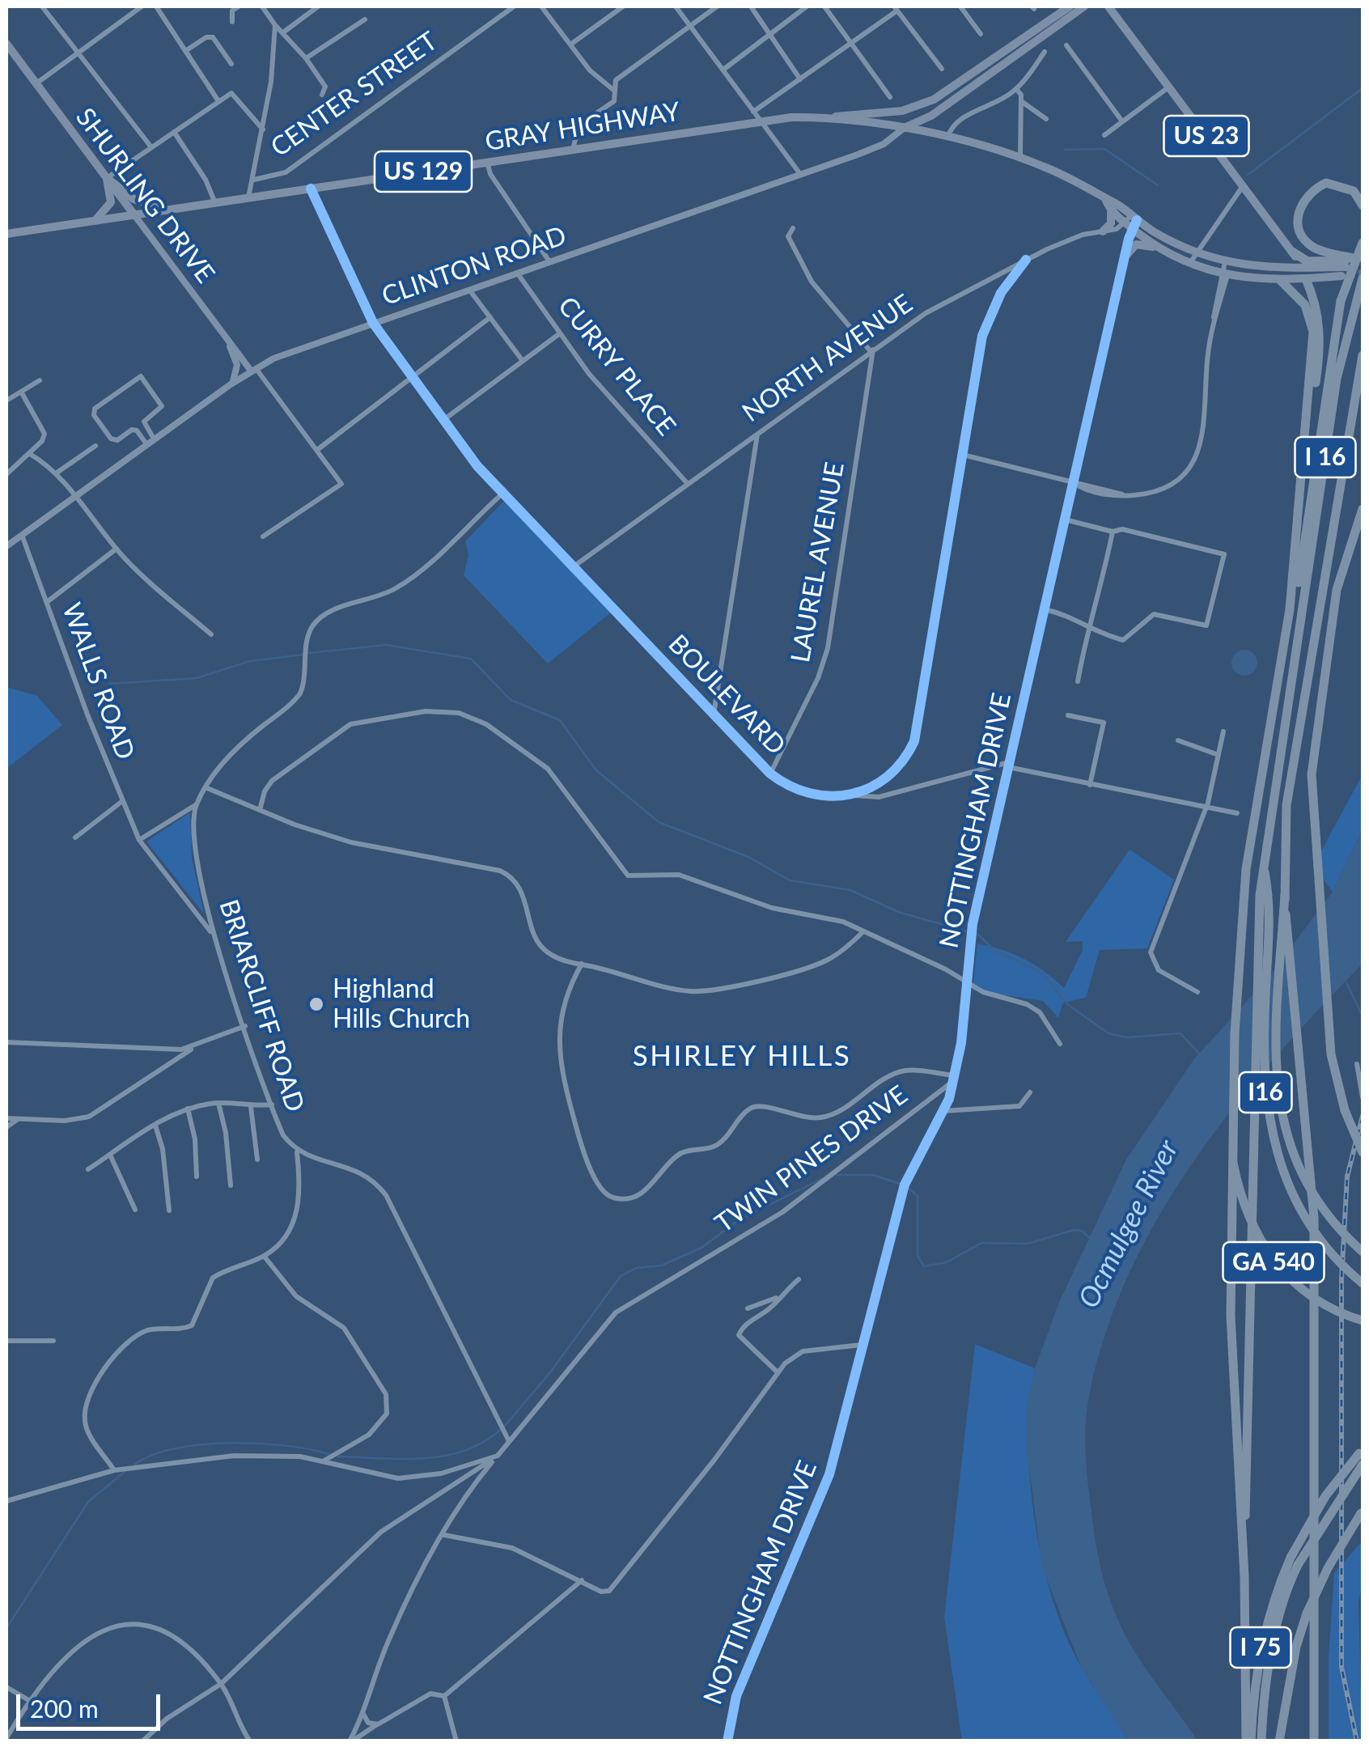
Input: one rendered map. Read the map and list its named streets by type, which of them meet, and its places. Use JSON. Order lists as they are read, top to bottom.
{
  "streets": {
    "highway": [
      "GRAY HIGHWAY",
      "US 23",
      "US 129",
      "I 16",
      "I16",
      "GA 540",
      "I 75"
    ],
    "main road": ["SHURLING DRIVE"],
    "street": [
      "CENTER STREET",
      "CLINTON ROAD",
      "NORTH AVENUE",
      "CURRY PLACE",
      "LAUREL AVENUE",
      "WALLS ROAD",
      "BOULEVARD",
      "NOTTINGHAM DRIVE",
      "BRIARCLIFF ROAD",
      "TWIN PINES DRIVE"
    ]
  },
  "crossings": [
    ["GRAY HIGHWAY", "US 129"],
    ["GRAY HIGHWAY", "SHURLING DRIVE"],
    ["GRAY HIGHWAY", "CLINTON ROAD"],
    ["GRAY HIGHWAY", "BOULEVARD"],
    ["US 23", "US 129"],
    ["US 129", "NORTH AVENUE"],
    ["US 129", "NOTTINGHAM DRIVE"],
    ["SHURLING DRIVE", "CLINTON ROAD"],
    ["CLINTON ROAD", "CURRY PLACE"],
    ["CLINTON ROAD", "WALLS ROAD"],
    ["CLINTON ROAD", "BOULEVARD"],
    ["NORTH AVENUE", "CURRY PLACE"],
    ["NORTH AVENUE", "LAUREL AVENUE"],
    ["NORTH AVENUE", "BOULEVARD"],
    ["NORTH AVENUE", "NOTTINGHAM DRIVE"],
    ["I 16", "I16"],
    ["I 16", "GA 540"],
    ["LAUREL AVENUE", "BOULEVARD"],
    ["WALLS ROAD", "BRIARCLIFF ROAD"],
    ["BOULEVARD", "NOTTINGHAM DRIVE"],
    ["NOTTINGHAM DRIVE", "TWIN PINES DRIVE"]
  ],
  "districts": ["SHIRLEY HILLS"],
  "water": ["Ocmulgee River"],
  "places": ["Highland Hills Church"],
  "scale_bar": "200 m"
}
